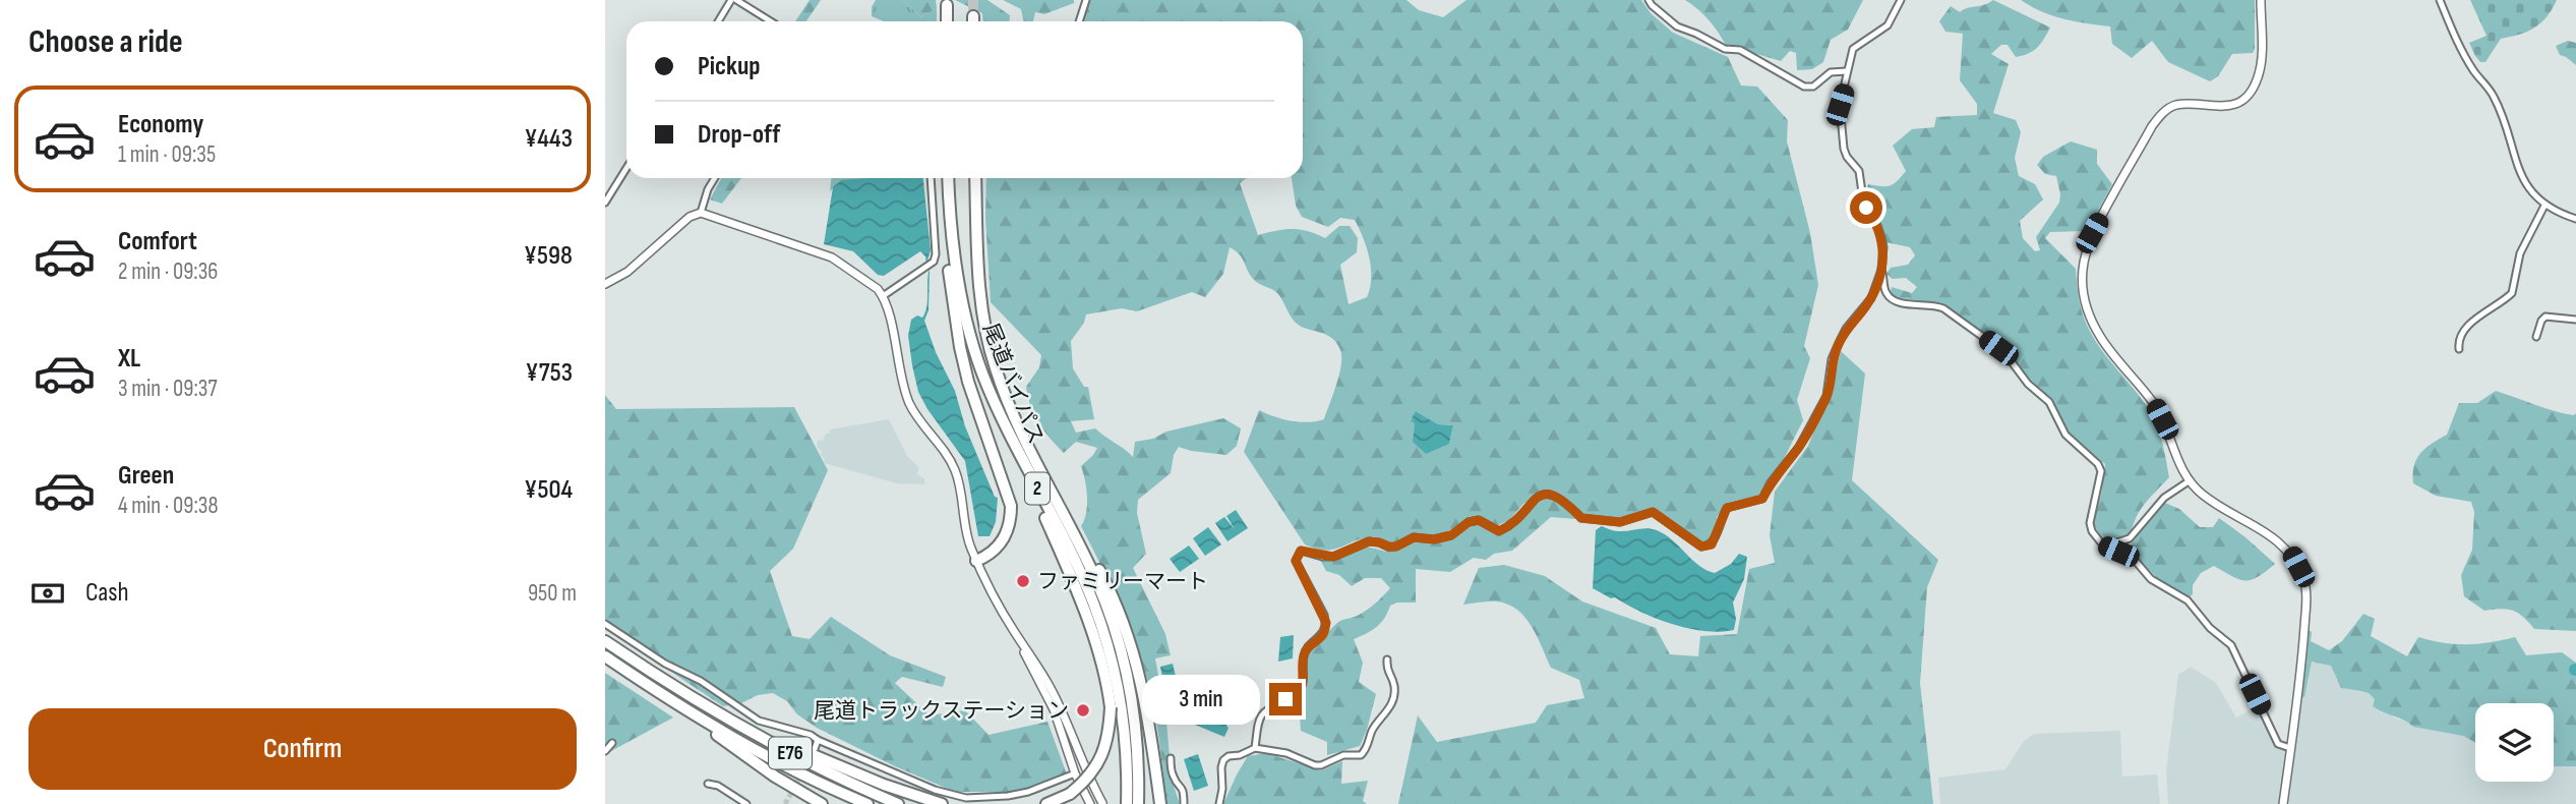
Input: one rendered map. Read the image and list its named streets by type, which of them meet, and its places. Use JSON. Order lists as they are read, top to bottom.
{
  "streets": {
    "highway": ["尾道バイパス", "2", "E76"]
  },
  "places": ["ファミリーマート", "尾道トラックステーション"],
  "page": {
    "heading": "Choose a ride",
    "banner": ["Pickup", "Drop-off"],
    "list": [
      {
        "name": "Economy",
        "note": "1 min · 09:35",
        "value": "¥443"
      },
      {
        "name": "Comfort",
        "note": "2 min · 09:36",
        "value": "¥598"
      },
      {
        "name": "XL",
        "note": "3 min · 09:37",
        "value": "¥753"
      },
      {
        "name": "Green",
        "note": "4 min · 09:38",
        "value": "¥504"
      }
    ],
    "pay": ["Cash", "950 m"],
    "bubble": "3 min",
    "buttons": "Confirm"
  }
}
